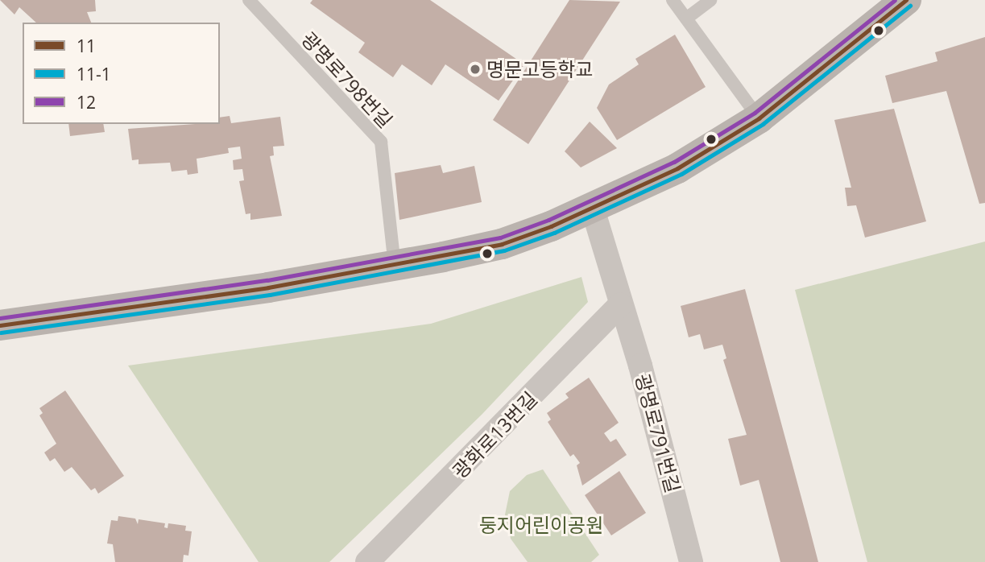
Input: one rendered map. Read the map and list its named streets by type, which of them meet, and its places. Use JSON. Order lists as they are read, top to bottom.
{
  "streets": {
    "street": ["광명로791번길", "광화로13번길"],
    "lane": ["광명로798번길"]
  },
  "crossings": [
    ["광명로791번길", "광화로13번길"]
  ],
  "parks": ["둥지어린이공원"],
  "places": ["명문고등학교"],
  "lines": ["transit line 11", "transit line 12", "transit line 11-1"],
  "legend": ["11", "11-1", "12"]
}
